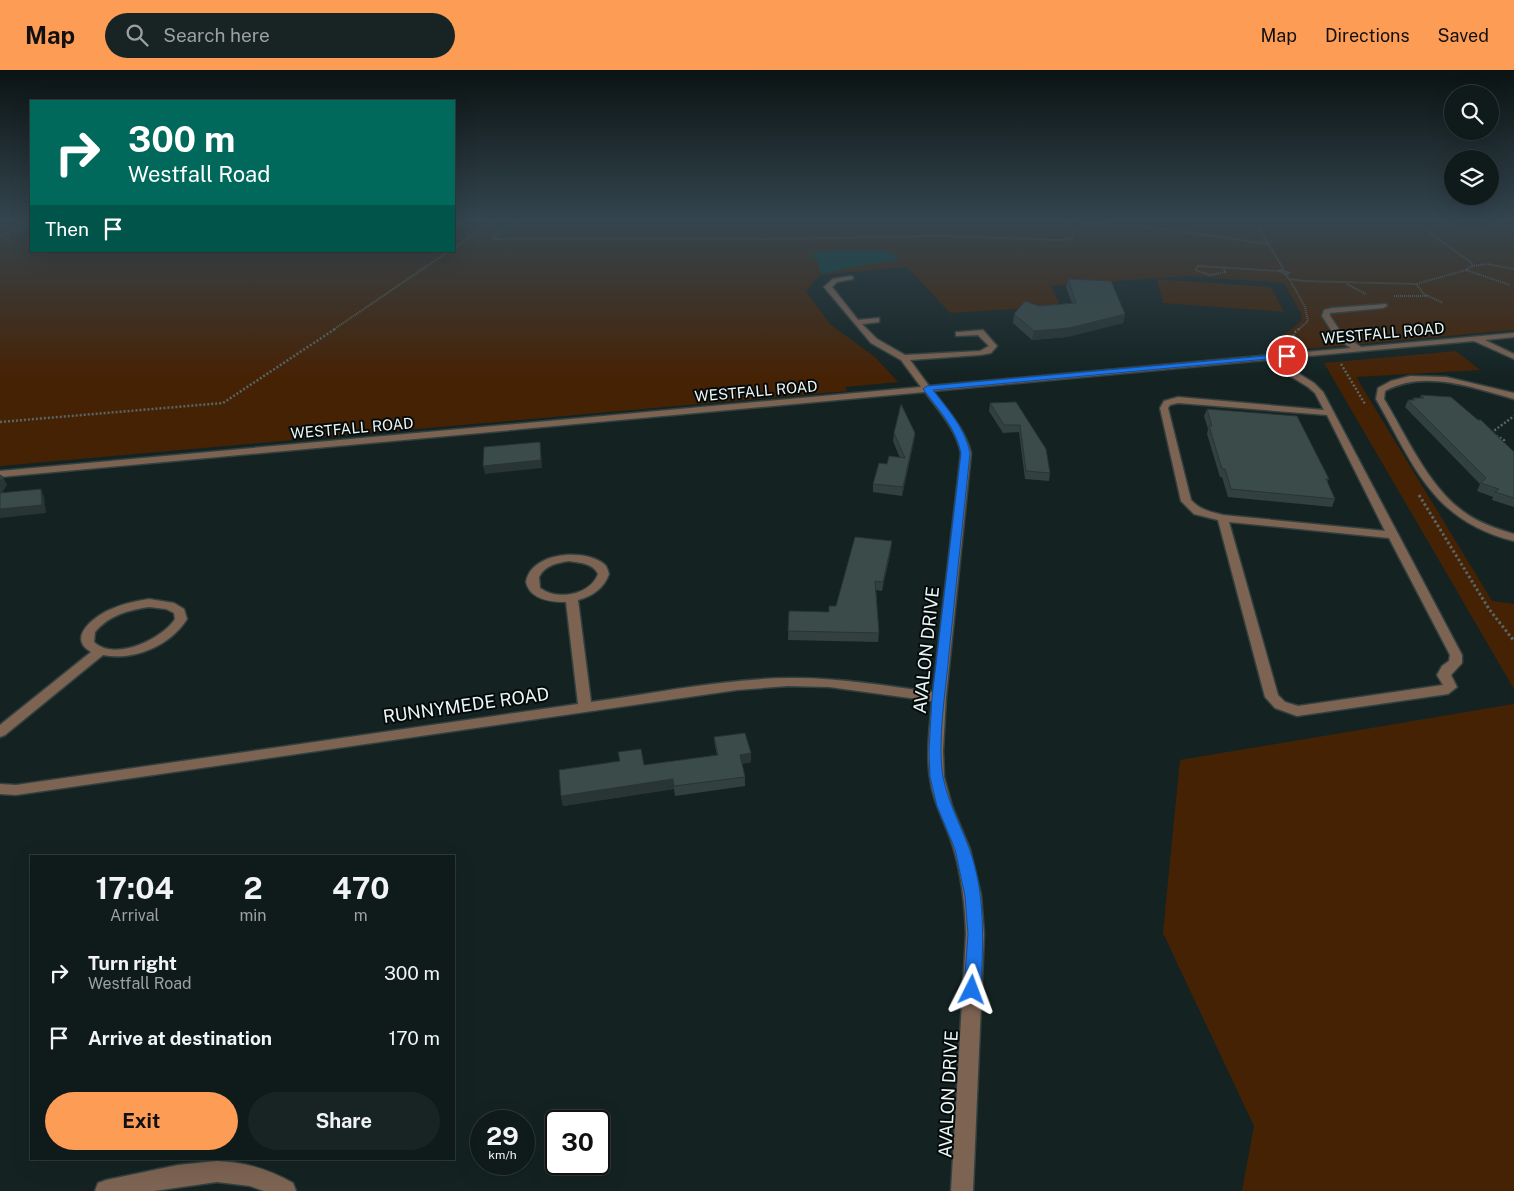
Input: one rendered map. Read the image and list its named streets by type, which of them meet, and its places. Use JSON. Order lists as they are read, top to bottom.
{
  "streets": {
    "street": ["WESTFALL ROAD", "AVALON DRIVE", "RUNNYMEDE ROAD"]
  },
  "crossings": [
    ["WESTFALL ROAD", "AVALON DRIVE"],
    ["AVALON DRIVE", "RUNNYMEDE ROAD"]
  ],
  "page": {
    "header": "Map",
    "search": "Search here",
    "nav": ["Map", "Directions", "Saved"],
    "turn": ["300 m", "Westfall Road"],
    "then": "Then",
    "eta": [
      "17:04",
      "Arrival",
      "2",
      "min",
      "470",
      "m"
    ],
    "list": [
      {
        "name": "Turn right",
        "note": "Westfall Road",
        "value": "300 m"
      },
      {
        "name": "Arrive at destination",
        "value": "170 m"
      }
    ],
    "buttons": ["Exit", "Share"],
    "speed": "29 km/h",
    "limit": "30"
  }
}
